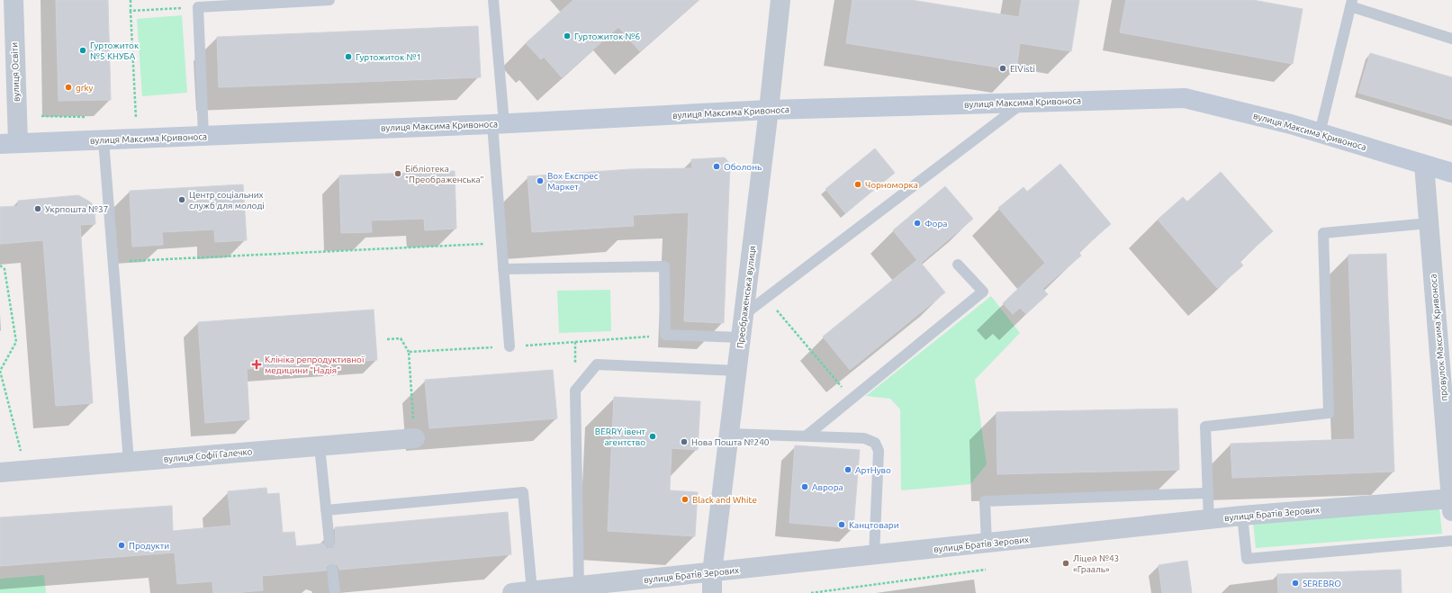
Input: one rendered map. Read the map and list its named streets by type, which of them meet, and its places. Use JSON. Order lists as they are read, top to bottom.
{
  "streets": {
    "street": [
      "вулиця Освіти",
      "вулиця Максима Кривоноса",
      "Преображенська вулиця",
      "провулок Максима Кривоноса",
      "вулиця Софії Галечко",
      "вулиця Братів Зерових"
    ]
  },
  "crossings": [
    ["вулиця Освіти", "вулиця Максима Кривоноса"],
    ["вулиця Максима Кривоноса", "Преображенська вулиця"],
    ["вулиця Максима Кривоноса", "провулок Максима Кривоноса"],
    ["Преображенська вулиця", "вулиця Братів Зерових"],
    ["провулок Максима Кривоноса", "вулиця Братів Зерових"]
  ],
  "places": {
    "other": [
      "Гуртожиток №6",
      "Гуртожиток №5 КНУБА",
      "Гуртожиток №1",
      "ElVisti",
      "grky",
      "Оболонь",
      "Бібліотека \"Преображенська\"",
      "Box Експрес Маркет",
      "Чорноморка",
      "Центр соціальних служб для молоді",
      "Укрпошта №37",
      "Фора",
      "BERRY iвент агентство",
      "Нова Пошта №240",
      "АртНуво",
      "Аврора",
      "Black and White",
      "Канцтовари",
      "Продукти",
      "Ліцей №43 «Грааль»",
      "SEREBRО"
    ],
    "health": ["Клініка репродуктивної медицини \"Надія\""]
  }
}
